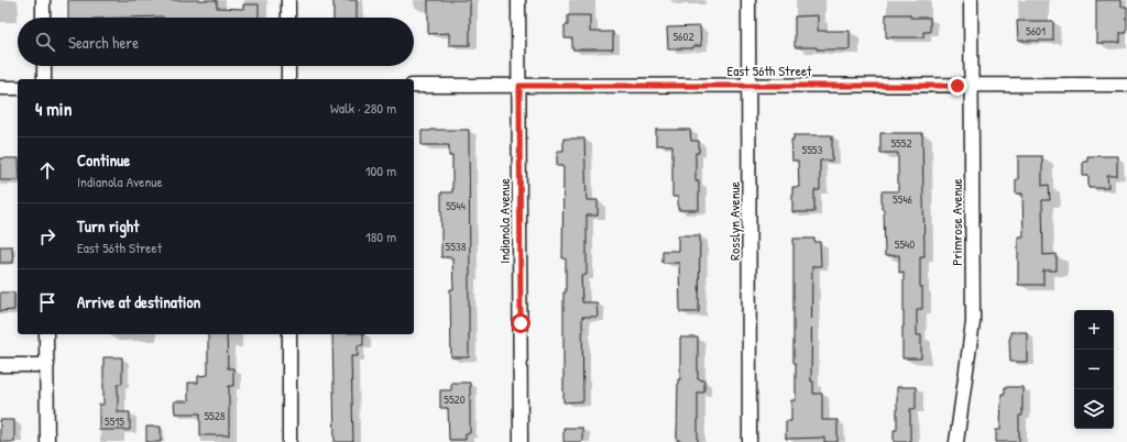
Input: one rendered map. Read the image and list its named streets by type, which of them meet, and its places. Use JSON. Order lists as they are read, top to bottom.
{
  "streets": {
    "street": [
      "East 56th Street",
      "Indianola Avenue",
      "Rosslyn Avenue",
      "Primrose Avenue"
    ]
  },
  "crossings": [
    ["East 56th Street", "Indianola Avenue"],
    ["East 56th Street", "Rosslyn Avenue"],
    ["East 56th Street", "Primrose Avenue"]
  ],
  "house_numbers": [
    "5601",
    "5602",
    "5552",
    "5553",
    "5546",
    "5544",
    "5540",
    "5538",
    "5520",
    "5528",
    "5515"
  ],
  "page": {
    "search": "Search here",
    "heading": ["4 min", "Walk · 280 m"],
    "list": [
      ["Continue", "Indianola Avenue", "100 m"],
      ["Turn right", "East 56th Street", "180 m"],
      "Arrive at destination"
    ],
    "map_buttons": ["+", "−"]
  }
}
